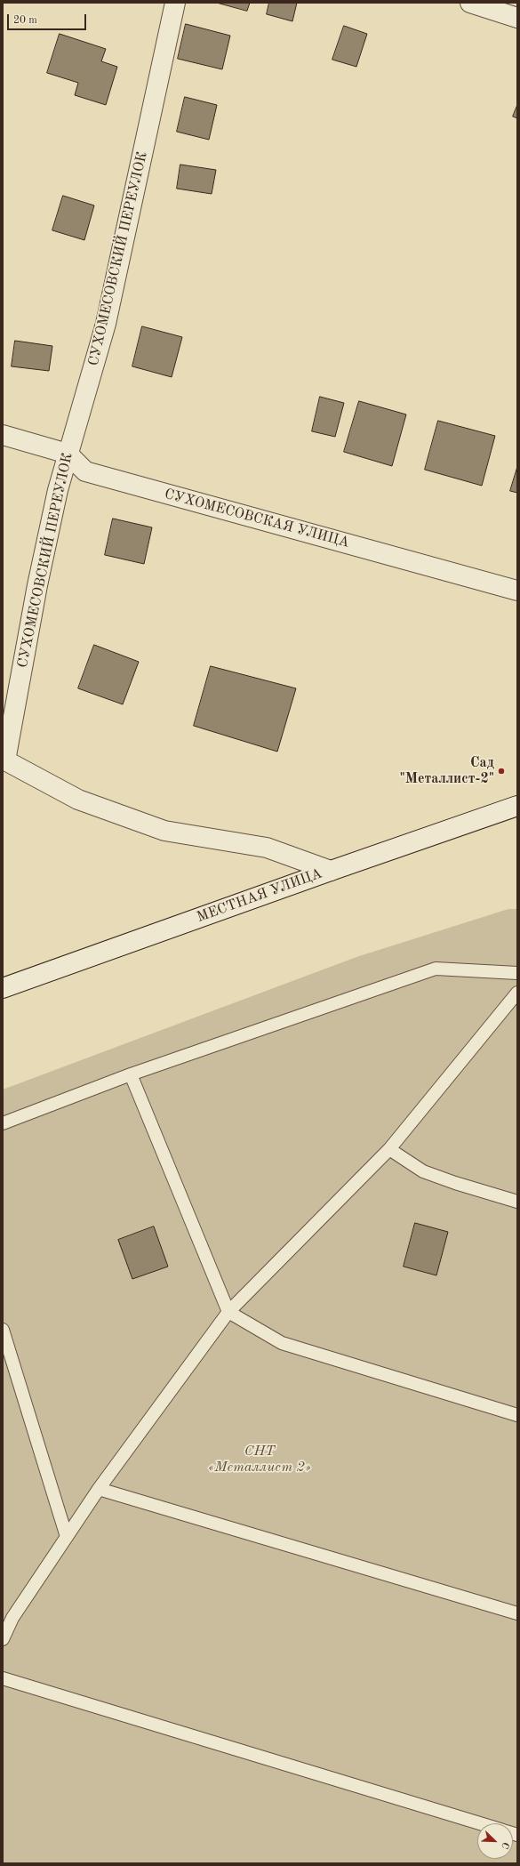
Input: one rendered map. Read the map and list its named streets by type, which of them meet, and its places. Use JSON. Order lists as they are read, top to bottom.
{
  "streets": {
    "street": ["СУХОМЕСОВСКИЙ ПЕРЕУЛОК", "СУХОМЕСОВСКАЯ УЛИЦА", "МЕСТНАЯ УЛИЦА"]
  },
  "crossings": [
    ["СУХОМЕСОВСКИЙ ПЕРЕУЛОК", "СУХОМЕСОВСКАЯ УЛИЦА"],
    ["СУХОМЕСОВСКИЙ ПЕРЕУЛОК", "МЕСТНАЯ УЛИЦА"]
  ],
  "parks": ["СНТ «Металлист 2»"],
  "places": ["Сад \"Металлист-2\""],
  "scale_bar": "20 m",
  "north": "bottom right"
}
